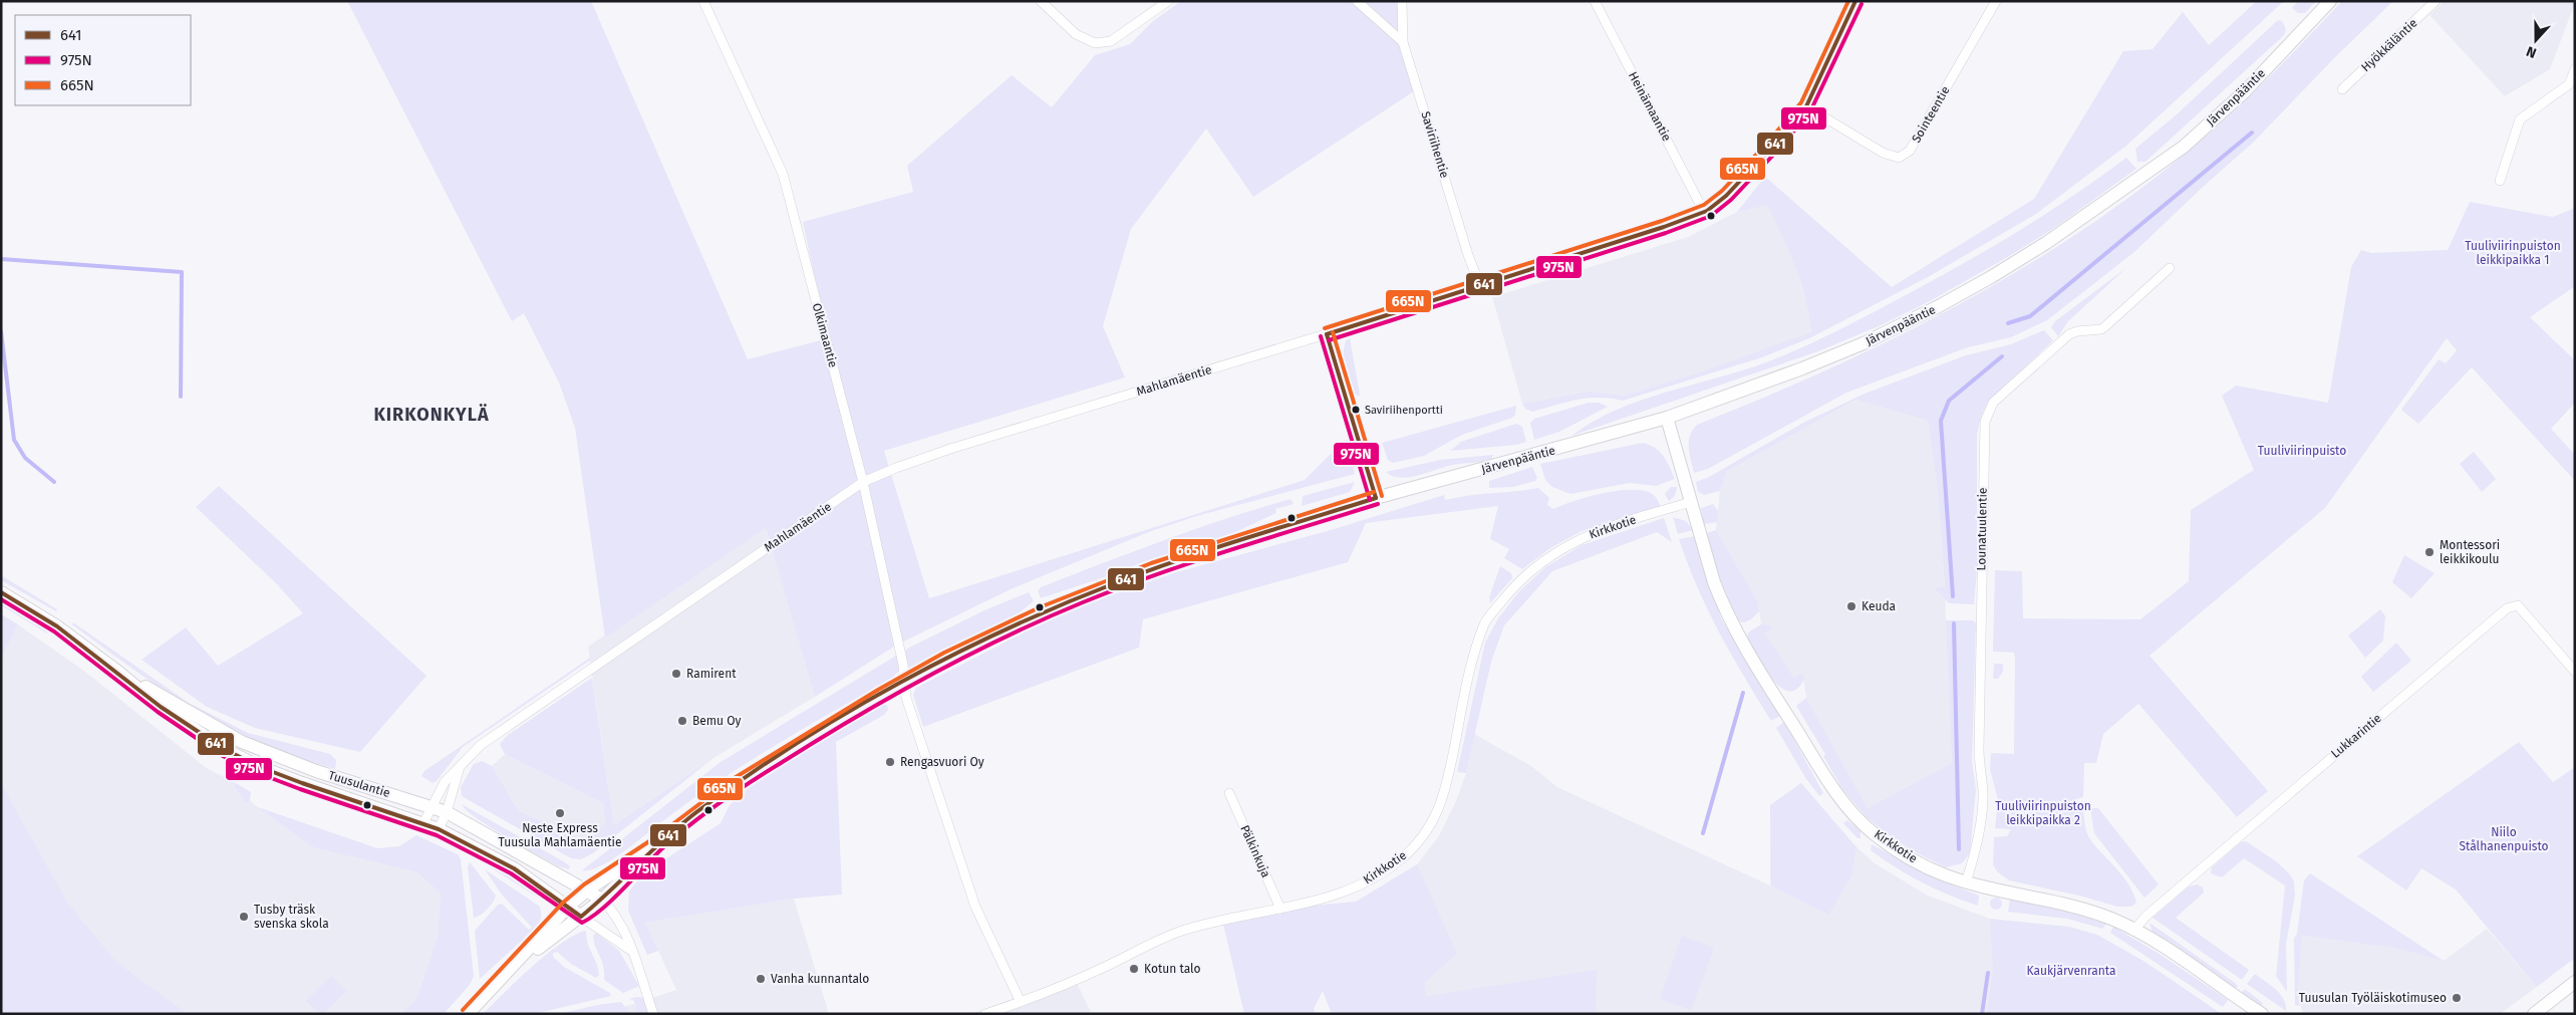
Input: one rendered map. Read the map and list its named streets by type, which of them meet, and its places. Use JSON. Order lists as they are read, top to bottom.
{
  "streets": {
    "main road": ["Järvenpääntie", "Kirkkotie", "Tuusulantie"],
    "street": [
      "Hyökkäläntie",
      "Heinämaantie",
      "Sointeentie",
      "Saviriihentie",
      "Olkimaantie",
      "Mahlamäentie",
      "Lounatuulentie",
      "Lukkarintie",
      "Pälkinkuja"
    ]
  },
  "crossings": [
    ["Järvenpääntie", "Olkimaantie"],
    ["Järvenpääntie", "Kirkkotie"],
    ["Järvenpääntie", "Tuusulantie"],
    ["Heinämaantie", "Mahlamäentie"],
    ["Sointeentie", "Mahlamäentie"],
    ["Saviriihentie", "Mahlamäentie"],
    ["Olkimaantie", "Mahlamäentie"],
    ["Olkimaantie", "Kirkkotie"],
    ["Mahlamäentie", "Tuusulantie"],
    ["Kirkkotie", "Lounatuulentie"],
    ["Kirkkotie", "Lukkarintie"],
    ["Kirkkotie", "Pälkinkuja"]
  ],
  "districts": ["KIRKONKYLÄ"],
  "parks": [
    "Tuuliviirinpuiston leikkipaikka 1",
    "Tuuliviirinpuisto",
    "Tuuliviirinpuiston leikkipaikka 2",
    "Niilo Stålhanenpuisto",
    "Kaukjärvenranta"
  ],
  "places": [
    "Saviriihenportti",
    "Montessori leikkikoulu",
    "Keuda",
    "Ramirent",
    "Bemu Oy",
    "Rengasvuori Oy",
    "Neste Express Tuusula Mahlamäentie",
    "Tusby träsk svenska skola",
    "Kotun talo",
    "Vanha kunnantalo",
    "Tuusulan Työläiskotimuseo"
  ],
  "lines": ["transit line 641", "transit line 665N", "transit line 975N"],
  "legend": ["641", "975N", "665N"],
  "north": "bottom"
}
